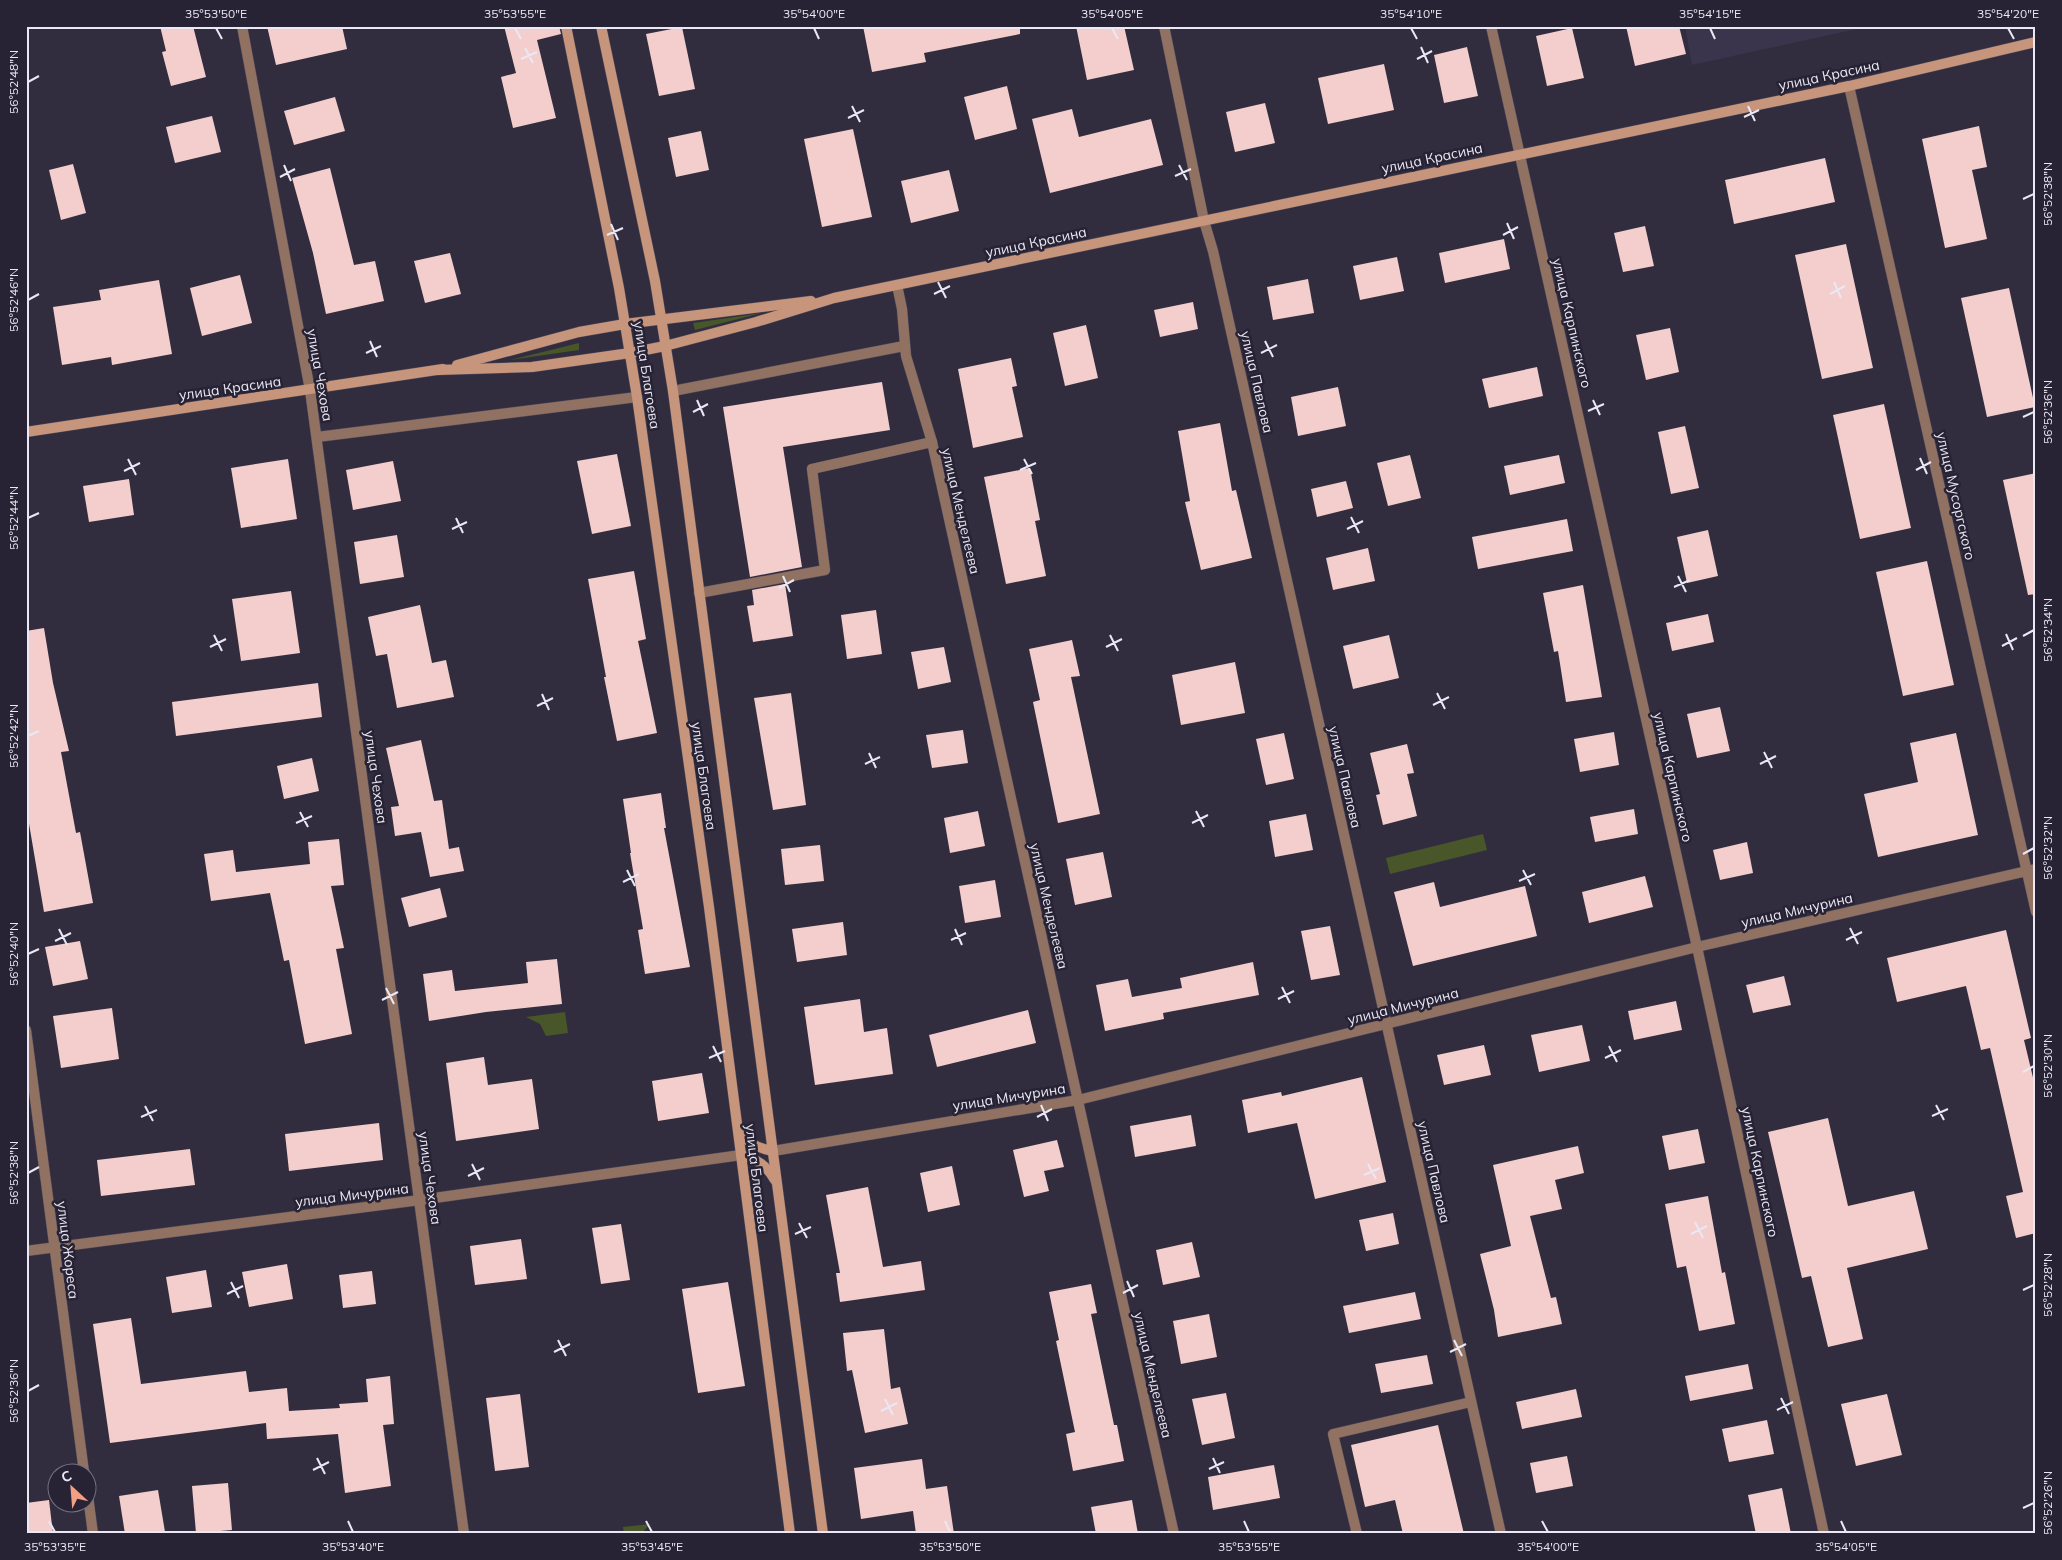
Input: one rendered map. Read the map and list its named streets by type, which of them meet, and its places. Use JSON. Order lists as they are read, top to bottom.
{
  "streets": {
    "main road": ["улица Красина", "улица Благоева"],
    "street": [
      "улица Карпинского",
      "улица Чехова",
      "улица Павлова",
      "улица Мусоргского",
      "улица Менделеева",
      "улица Мичурина",
      "улица Жореса"
    ]
  },
  "crossings": [
    ["улица Красина", "улица Карпинского"],
    ["улица Красина", "улица Чехова"],
    ["улица Красина", "улица Благоева"],
    ["улица Красина", "улица Павлова"],
    ["улица Красина", "улица Мусоргского"],
    ["улица Красина", "улица Менделеева"],
    ["улица Карпинского", "улица Мичурина"],
    ["улица Чехова", "улица Мичурина"],
    ["улица Благоева", "улица Мичурина"],
    ["улица Павлова", "улица Мичурина"],
    ["улица Мусоргского", "улица Мичурина"],
    ["улица Менделеева", "улица Мичурина"],
    ["улица Мичурина", "улица Жореса"]
  ],
  "north": "top left",
  "coordinates": [
    "35°53'50\"E",
    "35°53'55\"E",
    "35°54'00\"E",
    "35°54'05\"E",
    "35°54'10\"E",
    "35°54'15\"E",
    "35°54'20\"E",
    "56°52'48\"N",
    "56°52'38\"N",
    "56°52'46\"N",
    "56°52'36\"N",
    "56°52'44\"N",
    "56°52'34\"N",
    "56°52'42\"N",
    "56°52'32\"N",
    "56°52'40\"N",
    "56°52'30\"N",
    "56°52'28\"N",
    "56°52'26\"N",
    "35°53'35\"E",
    "35°53'40\"E",
    "35°53'45\"E"
  ]
}
